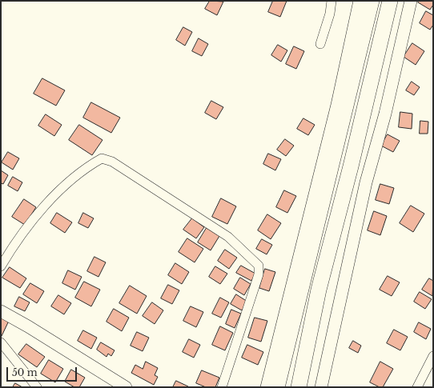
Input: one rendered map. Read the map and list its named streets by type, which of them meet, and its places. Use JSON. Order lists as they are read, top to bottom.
{
  "scale_bar": "50 m"
}
